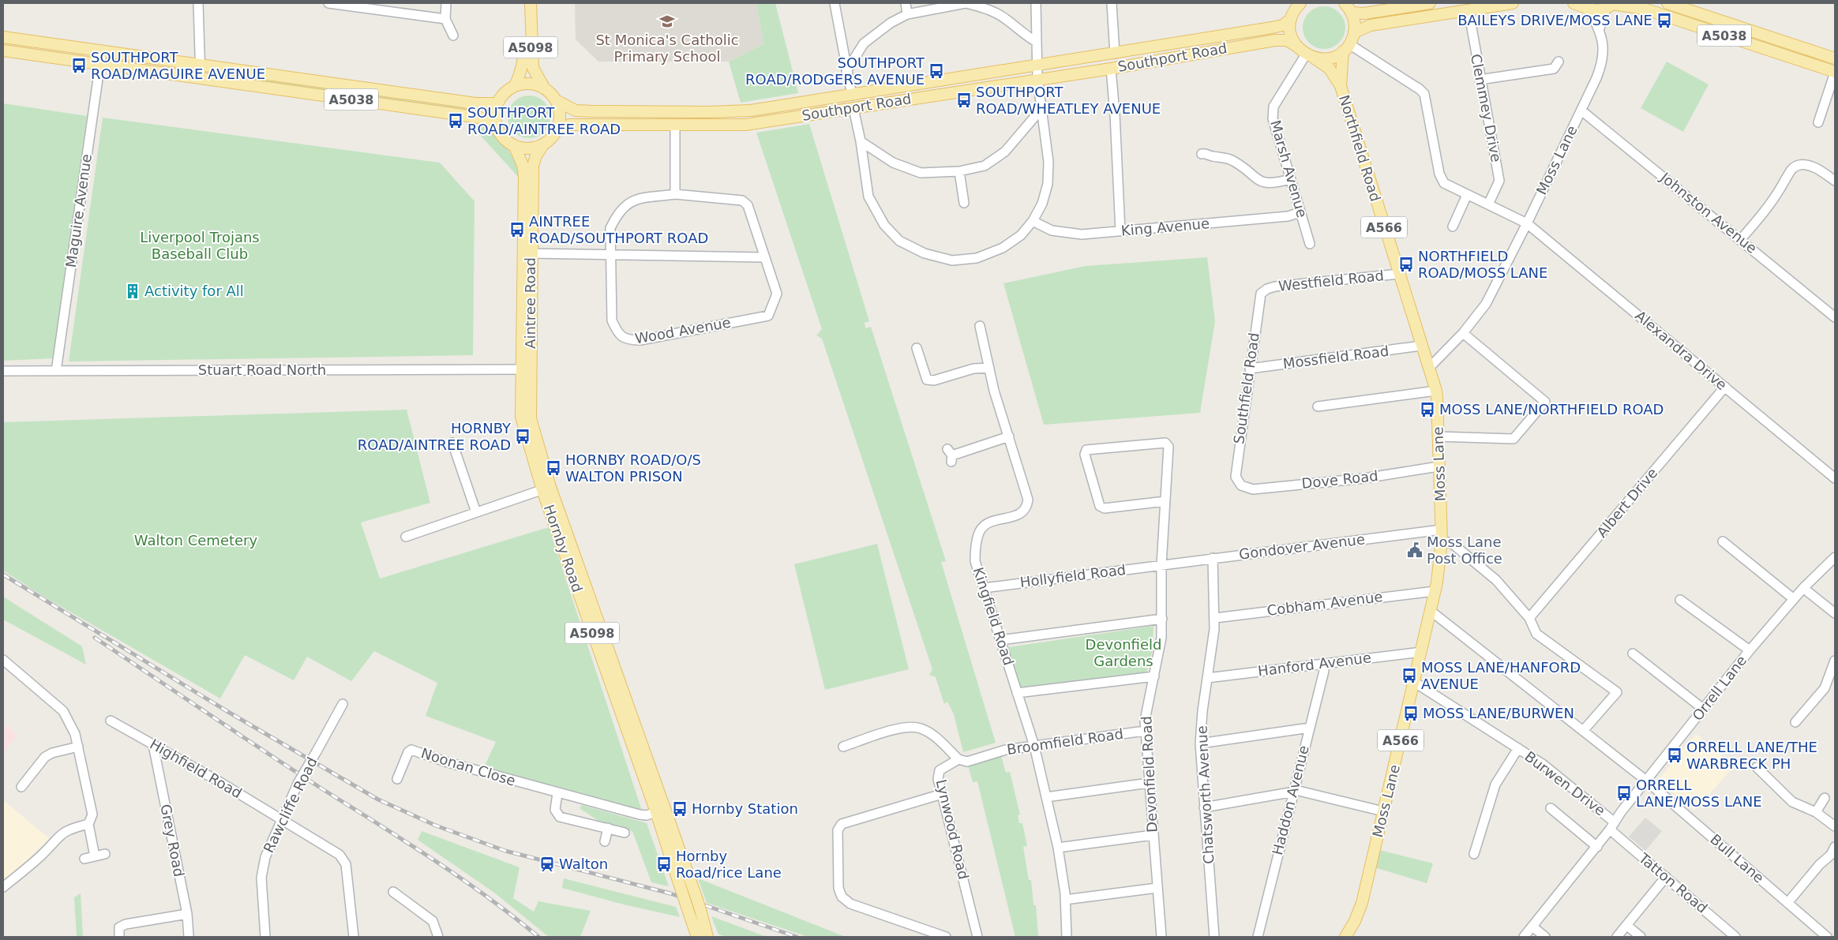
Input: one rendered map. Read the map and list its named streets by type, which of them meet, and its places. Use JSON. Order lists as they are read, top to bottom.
{
  "streets": {
    "main road": [
      "A5038",
      "A5098",
      "Southport Road",
      "Northfield Road",
      "Moss Lane",
      "A566",
      "Aintree Road",
      "Hornby Road"
    ],
    "street": [
      "Clemmey Drive",
      "Marsh Avenue",
      "Maguire Avenue",
      "Johnston Avenue",
      "King Avenue",
      "Westfield Road",
      "Wood Avenue",
      "Alexandra Drive",
      "Mossfield Road",
      "Stuart Road North",
      "Southfield Road",
      "Dove Road",
      "Albert Drive",
      "Gondover Avenue",
      "Hollyfield Road",
      "Cobham Avenue",
      "Kingfield Road",
      "Hanford Avenue",
      "Orrell Lane",
      "Broomfield Road",
      "Noonan Close",
      "Highfield Road",
      "Devonfield Road",
      "Burwen Drive",
      "Chatsworth Avenue",
      "Haddon Avenue",
      "Rawcliffe Road",
      "Lynwood Road",
      "Grey Road",
      "Bull Lane",
      "Tatton Road"
    ]
  },
  "crossings": [
    ["A5038", "A5098"],
    ["A5038", "Southport Road"],
    ["A5038", "Moss Lane"],
    ["A5038", "Maguire Avenue"],
    ["A5038", "Aintree Road"],
    ["A5038", "Hornby Road"],
    ["A5098", "Southport Road"],
    ["A5098", "Aintree Road"],
    ["A5098", "Hornby Road"],
    ["Southport Road", "Northfield Road"],
    ["Southport Road", "Aintree Road"],
    ["Southport Road", "Hornby Road"],
    ["Clemmey Drive", "Alexandra Drive"],
    ["Northfield Road", "Moss Lane"],
    ["Northfield Road", "Marsh Avenue"],
    ["Northfield Road", "Westfield Road"],
    ["Northfield Road", "Alexandra Drive"],
    ["Northfield Road", "Mossfield Road"],
    ["Moss Lane", "Johnston Avenue"],
    ["Moss Lane", "Alexandra Drive"],
    ["Moss Lane", "Dove Road"],
    ["Moss Lane", "Gondover Avenue"],
    ["Moss Lane", "Cobham Avenue"],
    ["Moss Lane", "Hanford Avenue"],
    ["Moss Lane", "Burwen Drive"],
    ["Moss Lane", "Bull Lane"],
    ["Marsh Avenue", "King Avenue"],
    ["Maguire Avenue", "Stuart Road North"],
    ["Westfield Road", "Southfield Road"],
    ["Aintree Road", "Hornby Road"],
    ["Alexandra Drive", "Albert Drive"],
    ["Mossfield Road", "Southfield Road"],
    ["Stuart Road North", "Hornby Road"],
    ["Southfield Road", "Dove Road"],
    ["Gondover Avenue", "Hollyfield Road"],
    ["Gondover Avenue", "Devonfield Road"],
    ["Gondover Avenue", "Chatsworth Avenue"],
    ["Hornby Road", "Noonan Close"],
    ["Hollyfield Road", "Kingfield Road"],
    ["Hollyfield Road", "Devonfield Road"],
    ["Cobham Avenue", "Chatsworth Avenue"],
    ["Kingfield Road", "Broomfield Road"],
    ["Hanford Avenue", "Chatsworth Avenue"],
    ["Hanford Avenue", "Haddon Avenue"],
    ["Orrell Lane", "Burwen Drive"],
    ["Orrell Lane", "Bull Lane"],
    ["Orrell Lane", "Tatton Road"],
    ["Broomfield Road", "Devonfield Road"],
    ["Broomfield Road", "Lynwood Road"],
    ["Highfield Road", "Rawcliffe Road"],
    ["Highfield Road", "Grey Road"],
    ["Burwen Drive", "Tatton Road"]
  ],
  "parks": ["Liverpool Trojans Baseball Club", "Walton Cemetery", "Devonfield Gardens"],
  "places": {
    "bus stop": [
      "BAILEYS DRIVE/MOSS LANE",
      "SOUTHPORT ROAD/MAGUIRE AVENUE",
      "SOUTHPORT ROAD/RODGERS AVENUE",
      "SOUTHPORT ROAD/WHEATLEY AVENUE",
      "SOUTHPORT ROAD/AINTREE ROAD",
      "AINTREE ROAD/SOUTHPORT ROAD",
      "NORTHFIELD ROAD/MOSS LANE",
      "MOSS LANE/NORTHFIELD ROAD",
      "HORNBY ROAD/AINTREE ROAD",
      "HORNBY ROAD/O/S WALTON PRISON",
      "MOSS LANE/HANFORD AVENUE",
      "MOSS LANE/BURWEN",
      "ORRELL LANE/THE WARBRECK PH",
      "ORRELL LANE/MOSS LANE",
      "Hornby Station",
      "Hornby Road/rice Lane"
    ],
    "school or university": ["St Monica's Catholic Primary School"],
    "building": ["Activity for All"],
    "public building": ["Moss Lane Post Office"],
    "station": ["Walton"]
  }
}
